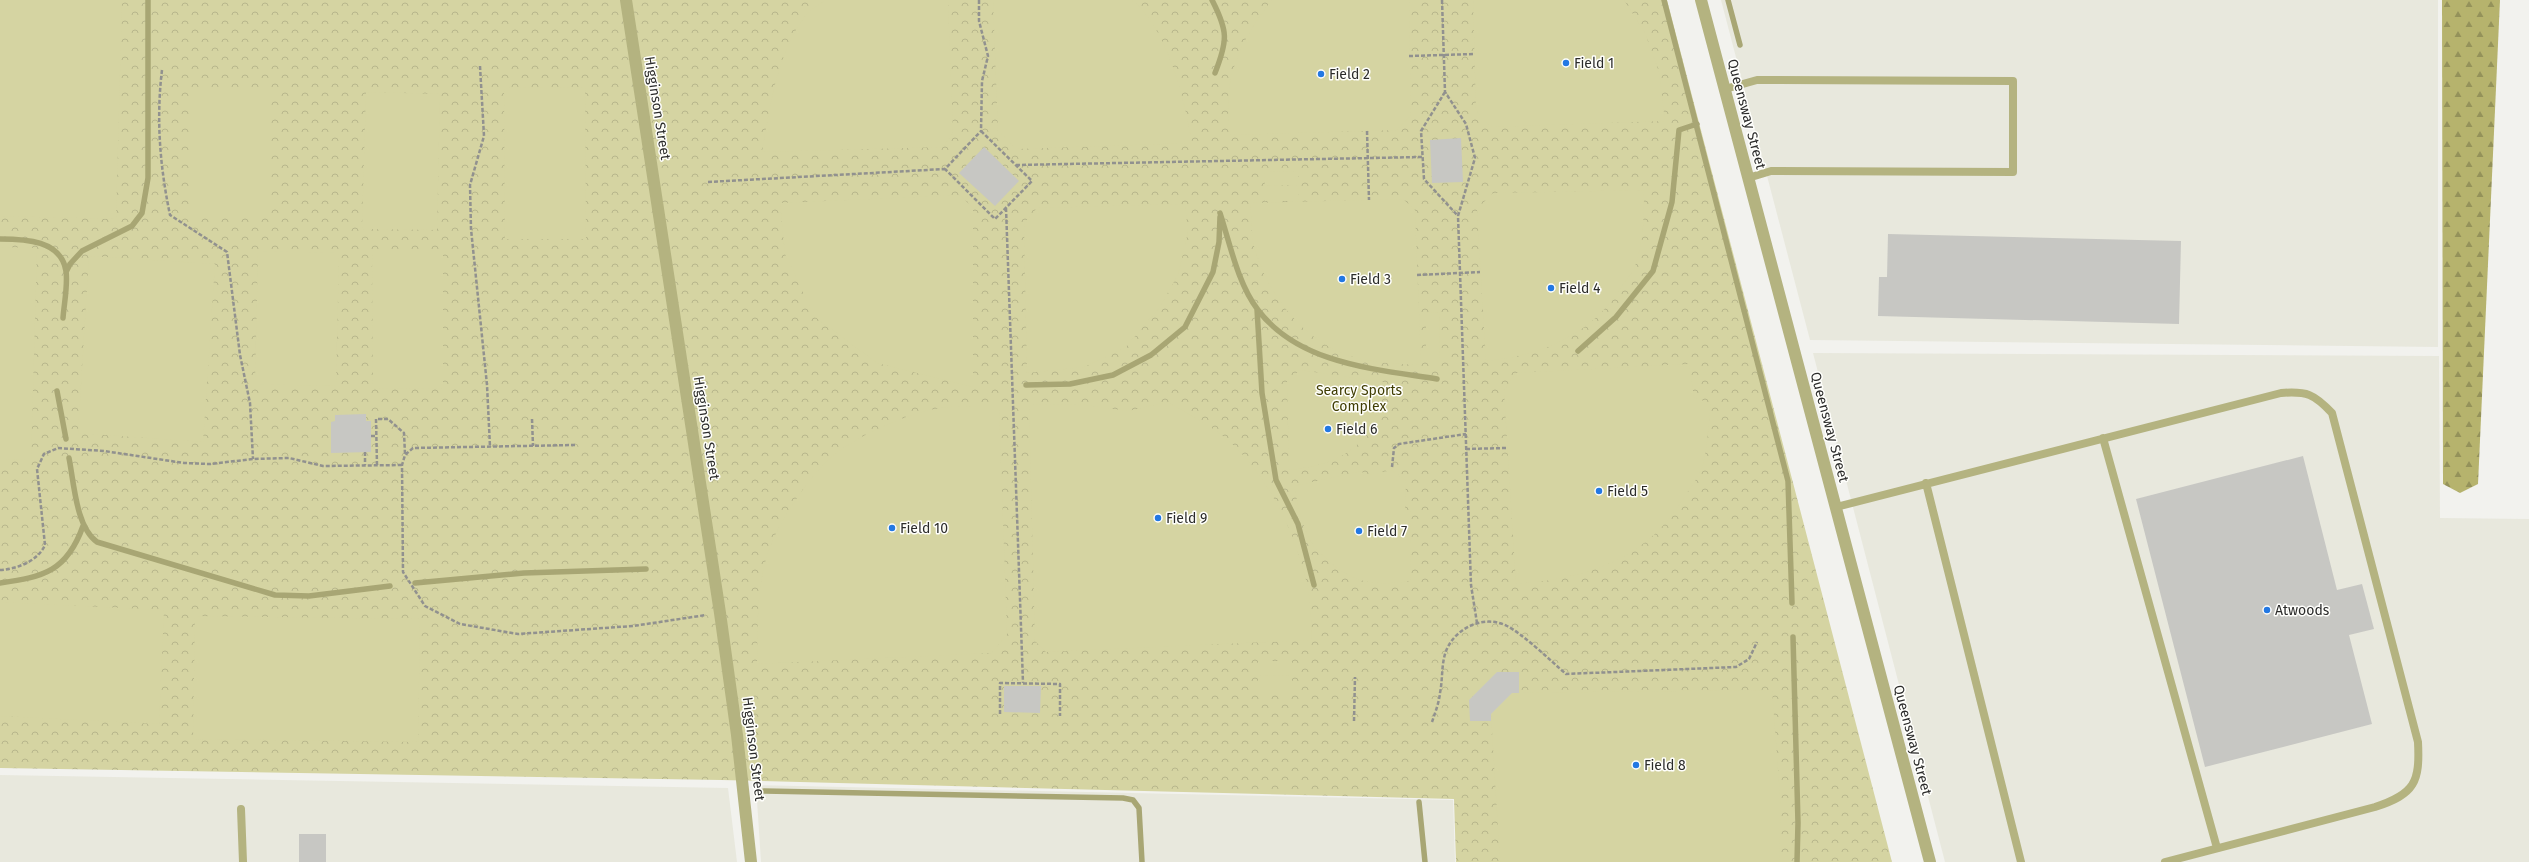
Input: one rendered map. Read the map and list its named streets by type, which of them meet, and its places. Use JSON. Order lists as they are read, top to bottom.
{
  "streets": {
    "street": ["Higginson Street", "Queensway Street"]
  },
  "parks": ["Searcy Sports Complex"],
  "places": [
    "Field 1",
    "Field 2",
    "Field 3",
    "Field 4",
    "Field 6",
    "Field 5",
    "Field 9",
    "Field 10",
    "Field 7",
    "Atwoods",
    "Field 8"
  ]
}
